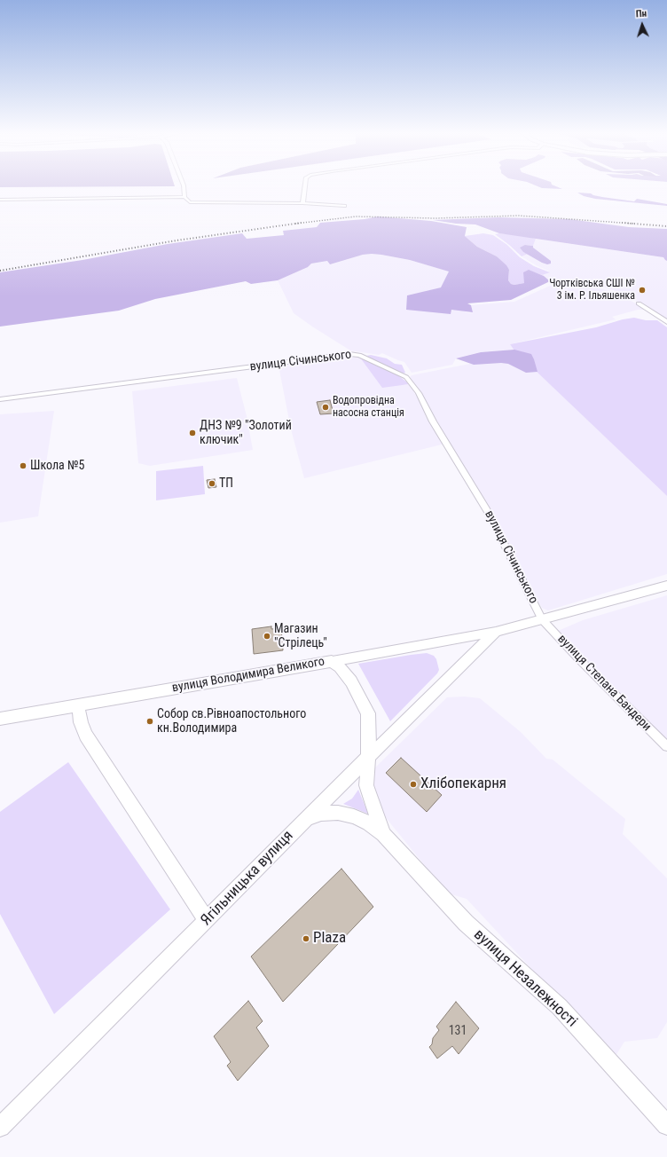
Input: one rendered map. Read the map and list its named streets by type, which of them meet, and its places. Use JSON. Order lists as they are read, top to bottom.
{
  "streets": {
    "main road": ["вулиця Володимира Великого", "Ягільницька вулиця", "вулиця Незалежності"],
    "street": ["вулиця Січинського", "вулиця Степана Бандери"]
  },
  "crossings": [
    ["вулиця Січинського", "вулиця Степана Бандери"],
    ["вулиця Володимира Великого", "вулиця Степана Бандери"],
    ["вулиця Володимира Великого", "Ягільницька вулиця"],
    ["вулиця Володимира Великого", "вулиця Незалежності"],
    ["вулиця Степана Бандери", "Ягільницька вулиця"],
    ["Ягільницька вулиця", "вулиця Незалежності"]
  ],
  "places": [
    "Чортківська СШІ № 3 ім. Р. Ільяшенка",
    "Водопровідна насосна станція",
    "ДНЗ №9 \"Золотий ключик\"",
    "Школа №5",
    "ТП",
    "Магазин \"Стрілець\"",
    "Собор св.Рівноапостольного кн.Володимира",
    "Хлібопекарня",
    "Plaza"
  ],
  "house_numbers": ["131"],
  "north": "top"
}
